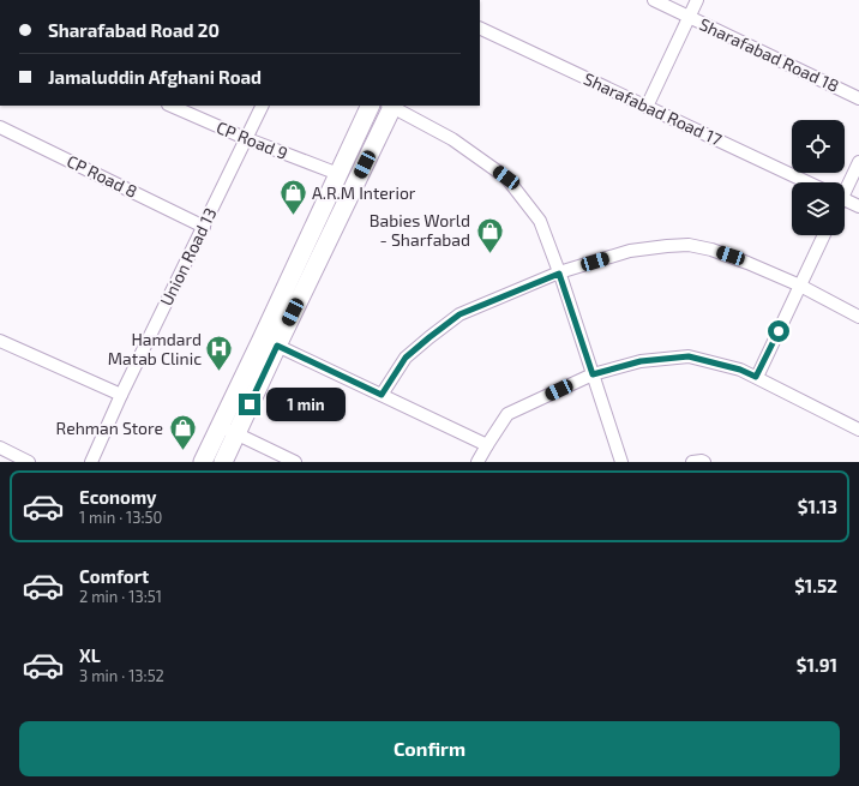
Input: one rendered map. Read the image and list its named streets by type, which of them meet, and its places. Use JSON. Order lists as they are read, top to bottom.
{
  "streets": {
    "street": [
      "Sharafabad Road 18",
      "Sharafabad Road 17",
      "CP Road 9",
      "CP Road 8",
      "Union Road 13"
    ]
  },
  "crossings": [
    ["CP Road 9", "Union Road 13"],
    ["CP Road 8", "Union Road 13"]
  ],
  "places": {
    "shop": ["A.R.M Interior", "Babies World - Sharfabad", "Rehman Store"],
    "hospital": ["Hamdard Matab Clinic"]
  },
  "page": {
    "banner": ["Sharafabad Road 20", "Jamaluddin Afghani Road"],
    "bubble": "1 min",
    "list": [
      {
        "name": "Economy",
        "note": "1 min · 13:50",
        "value": "$1.13"
      },
      {
        "name": "Comfort",
        "note": "2 min · 13:51",
        "value": "$1.52"
      },
      {
        "name": "XL",
        "note": "3 min · 13:52",
        "value": "$1.91"
      }
    ],
    "buttons": "Confirm"
  }
}
